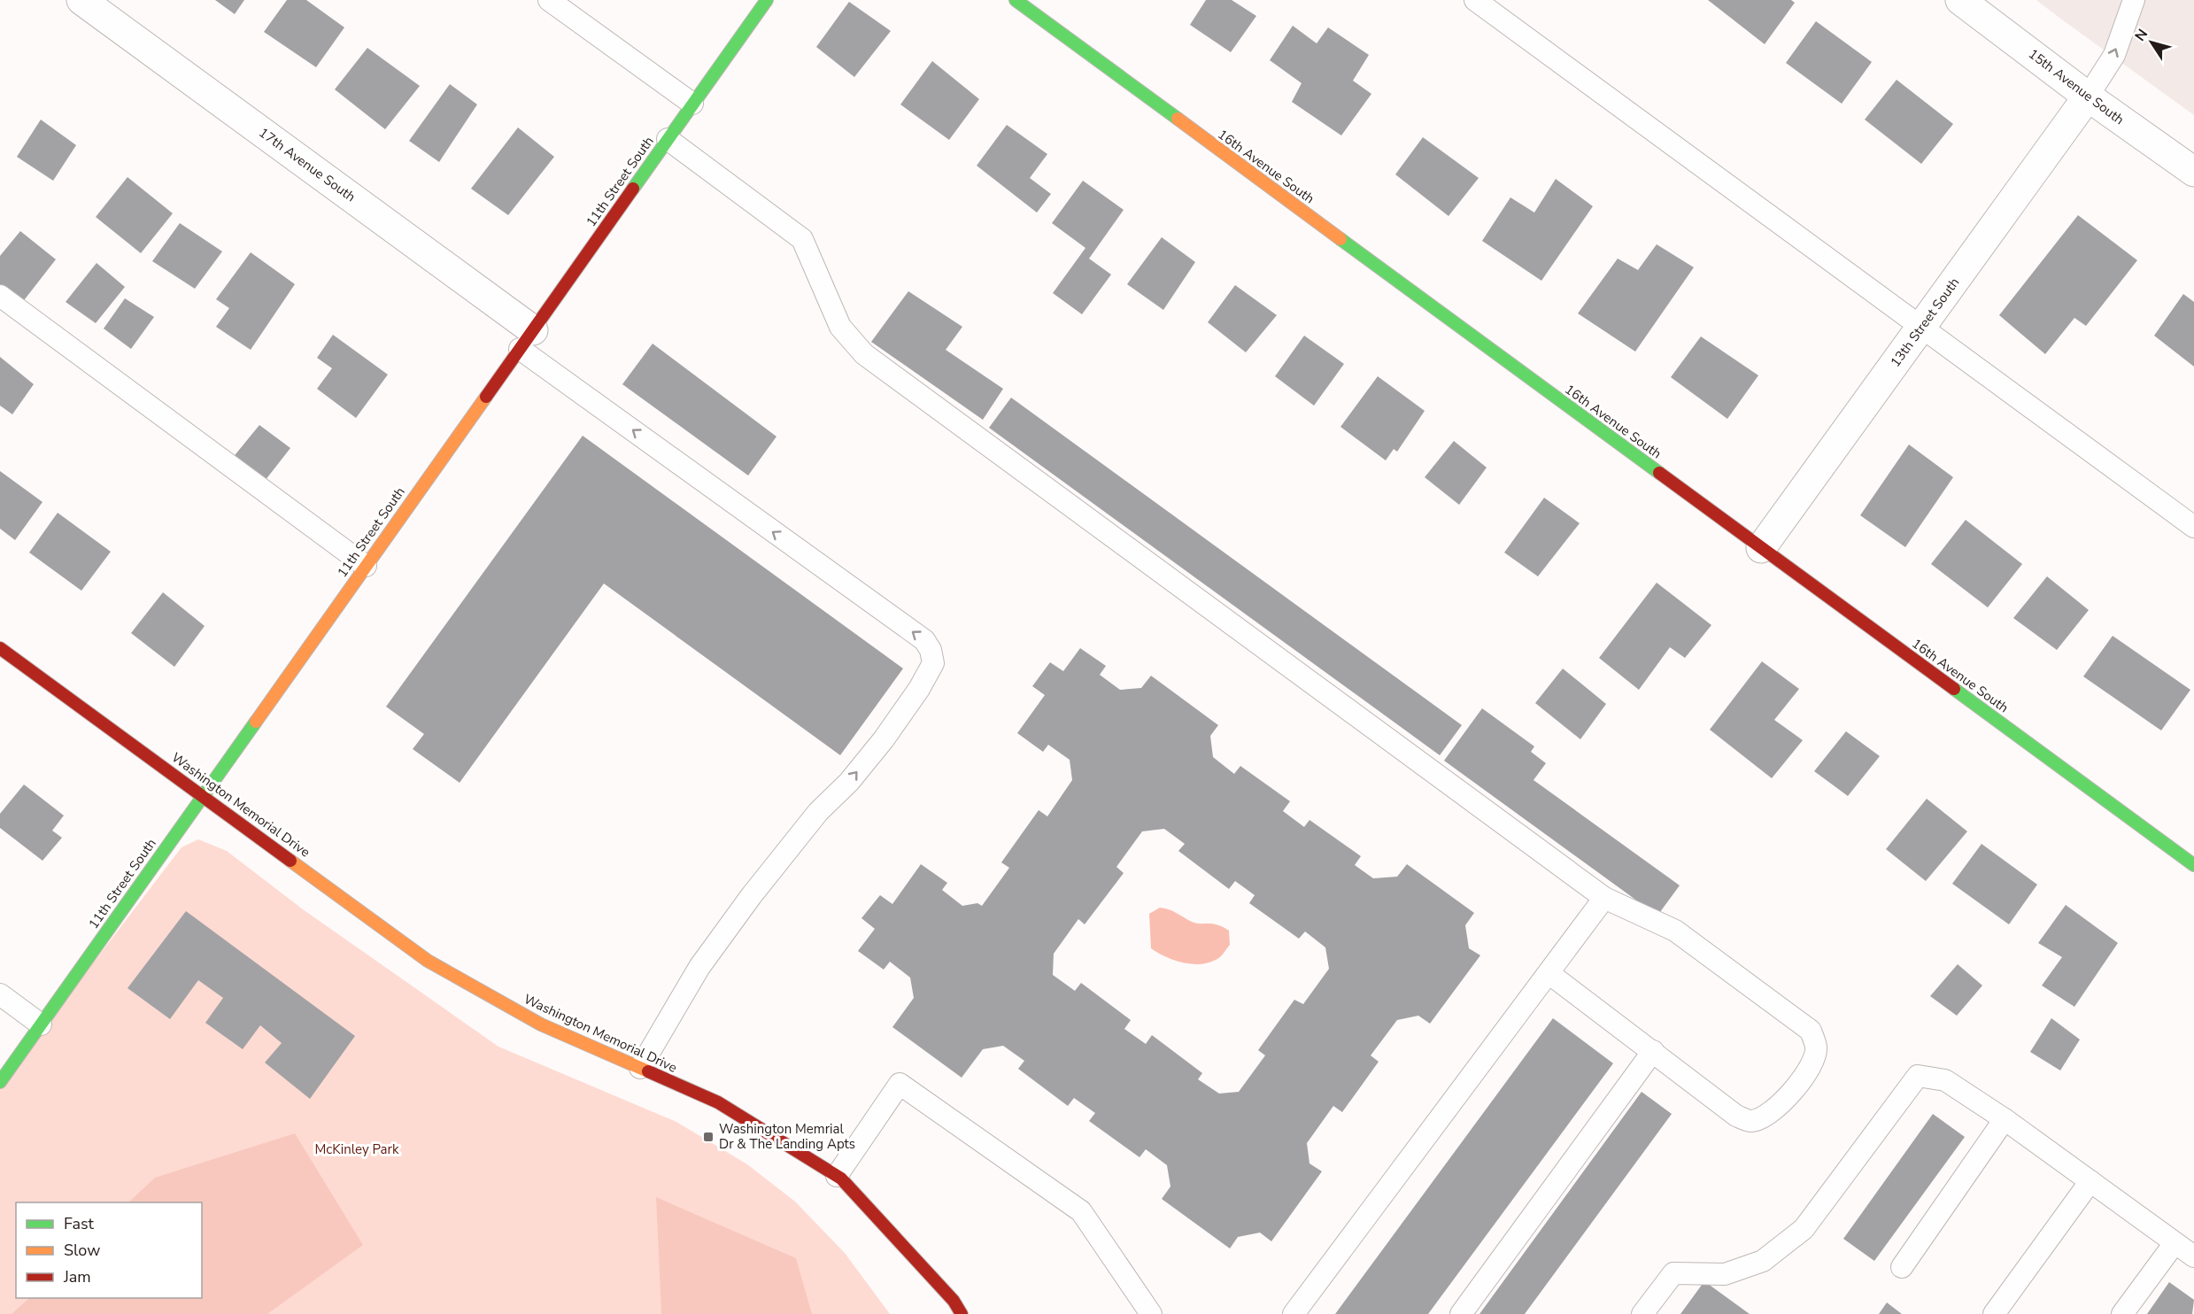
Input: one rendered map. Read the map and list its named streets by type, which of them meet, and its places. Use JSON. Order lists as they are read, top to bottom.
{
  "streets": {
    "street": [
      "15th Avenue South",
      "17th Avenue South",
      "16th Avenue South",
      "11th Street South",
      "13th Street South",
      "Washington Memorial Drive"
    ]
  },
  "crossings": [
    ["15th Avenue South", "13th Street South"],
    ["17th Avenue South", "11th Street South"],
    ["16th Avenue South", "13th Street South"],
    ["11th Street South", "Washington Memorial Drive"]
  ],
  "parks": ["McKinley Park"],
  "places": {
    "transit": ["Washington Memrial Dr & The Landing Apts"]
  },
  "legend": ["Fast", "Slow", "Jam"],
  "north": "top left"
}
